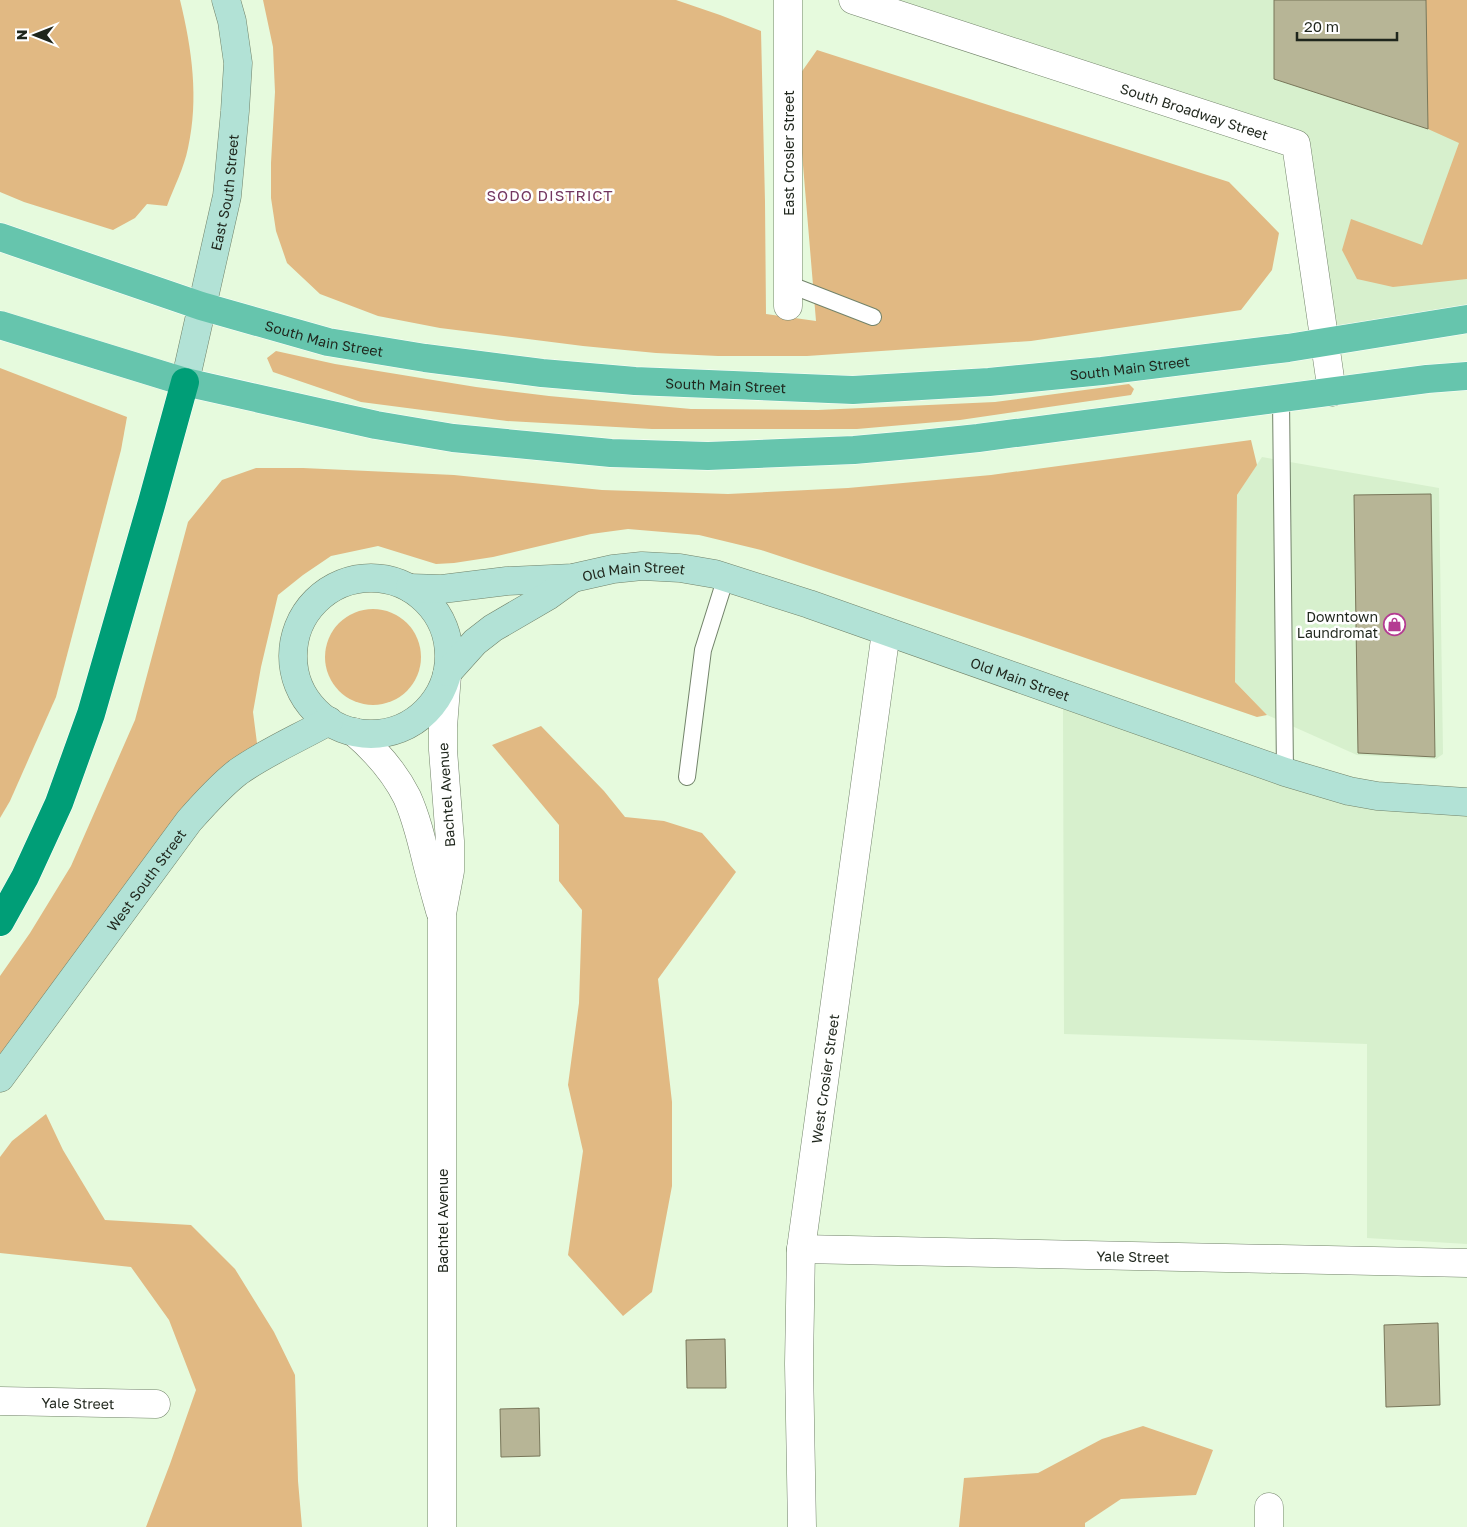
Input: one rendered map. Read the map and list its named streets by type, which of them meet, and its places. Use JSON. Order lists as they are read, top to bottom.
{
  "streets": {
    "main road": [
      "East South Street",
      "South Main Street",
      "Old Main Street",
      "West South Street"
    ],
    "street": [
      "South Broadway Street",
      "East Crosier Street",
      "Bachtel Avenue",
      "West Crosier Street",
      "Yale Street"
    ]
  },
  "crossings": [
    ["South Broadway Street", "South Main Street"],
    ["East South Street", "South Main Street"],
    ["Old Main Street", "Bachtel Avenue"],
    ["Old Main Street", "West South Street"],
    ["Old Main Street", "West Crosier Street"],
    ["Bachtel Avenue", "West South Street"],
    ["West Crosier Street", "Yale Street"]
  ],
  "districts": ["SODO DISTRICT"],
  "places": {
    "shop": ["Downtown Laundromat"]
  },
  "scale_bar": "20 m",
  "north": "left"
}
